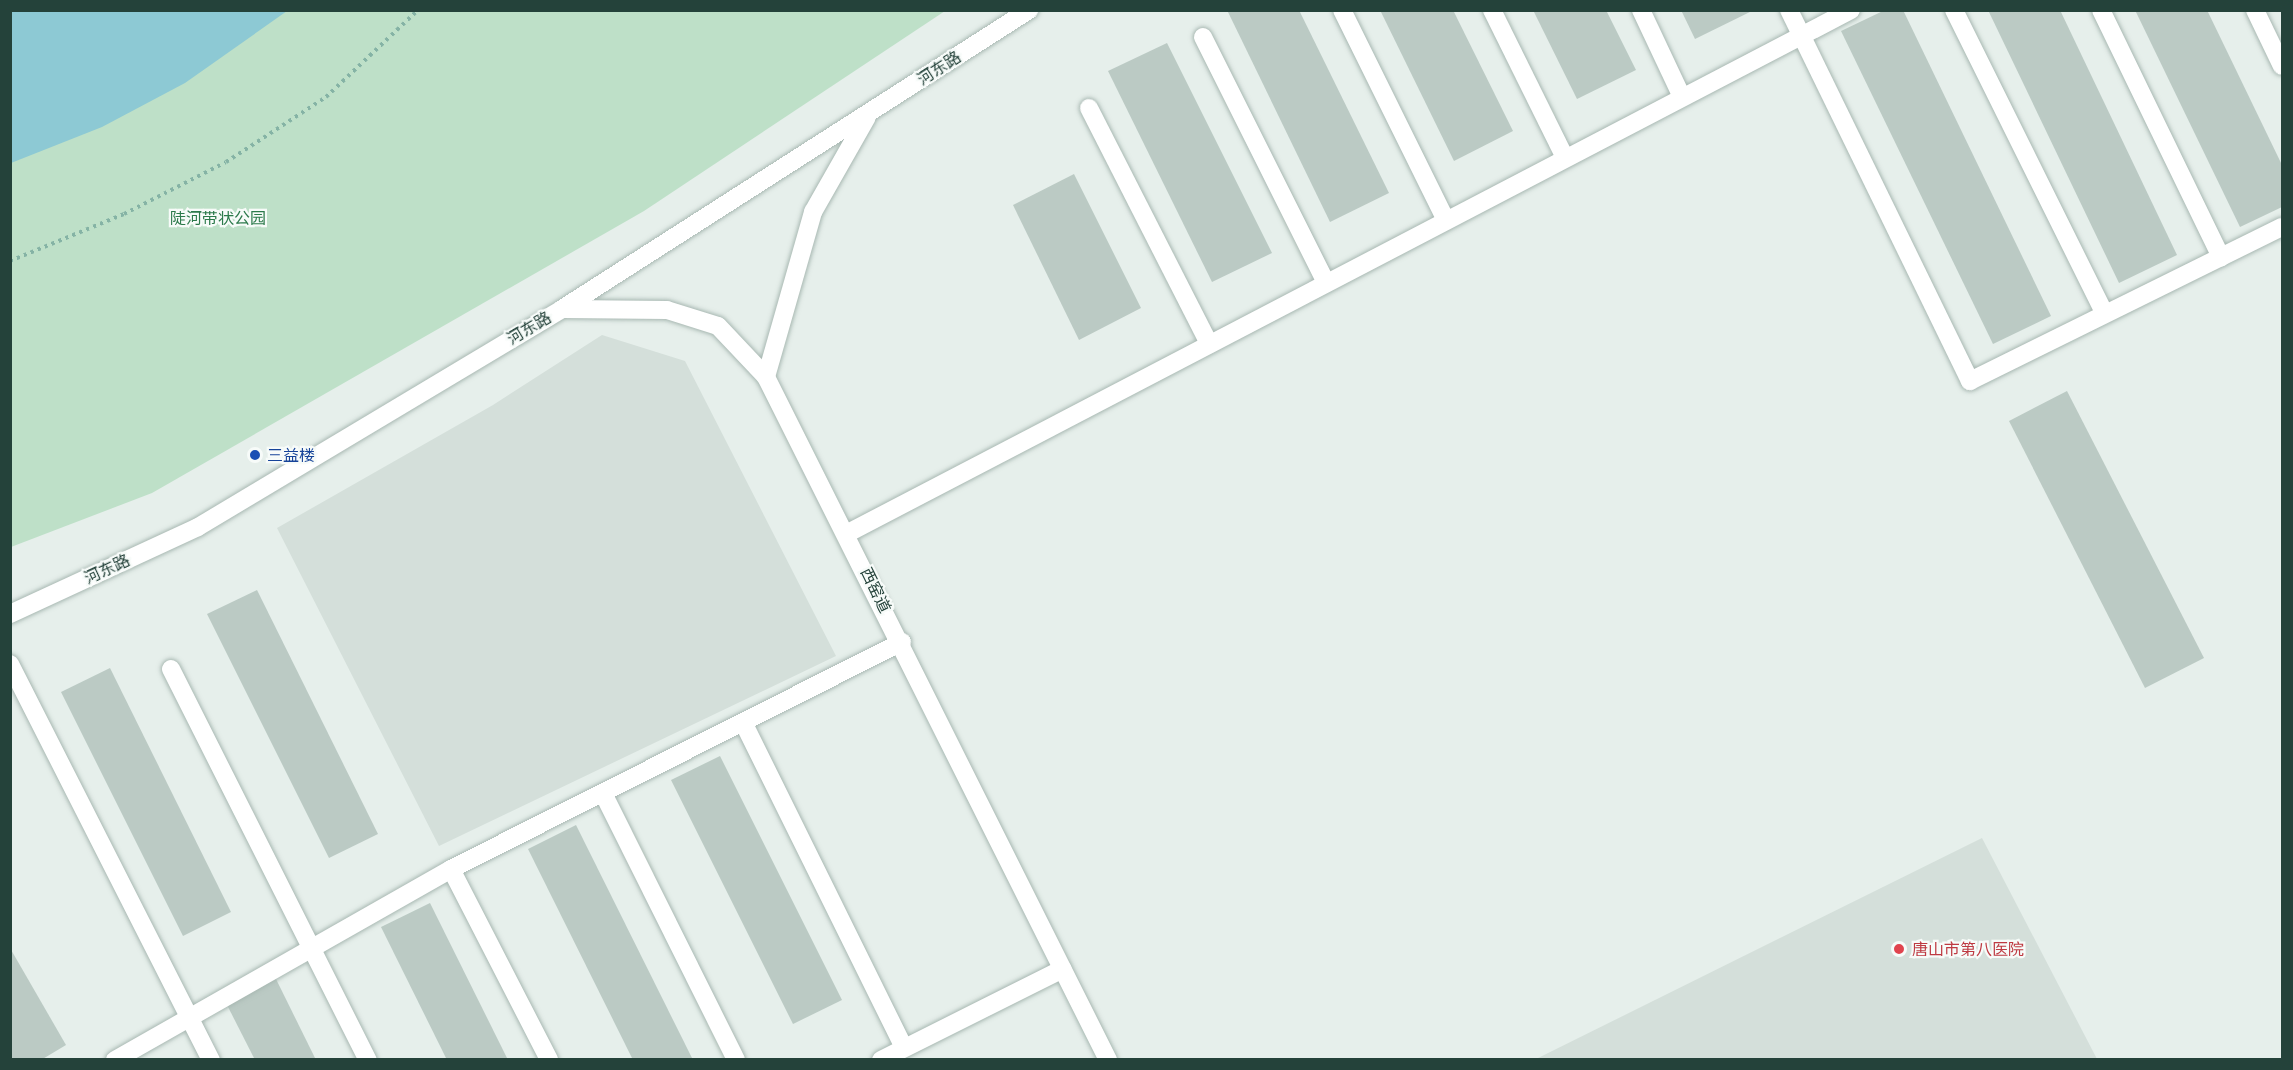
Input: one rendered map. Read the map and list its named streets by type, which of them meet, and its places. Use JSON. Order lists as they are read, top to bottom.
{
  "streets": {
    "street": ["河东路", "西窑道"]
  },
  "crossings": [
    ["河东路", "西窑道"]
  ],
  "parks": ["陡河带状公园"],
  "places": ["三益楼", "唐山市第八医院"]
}
